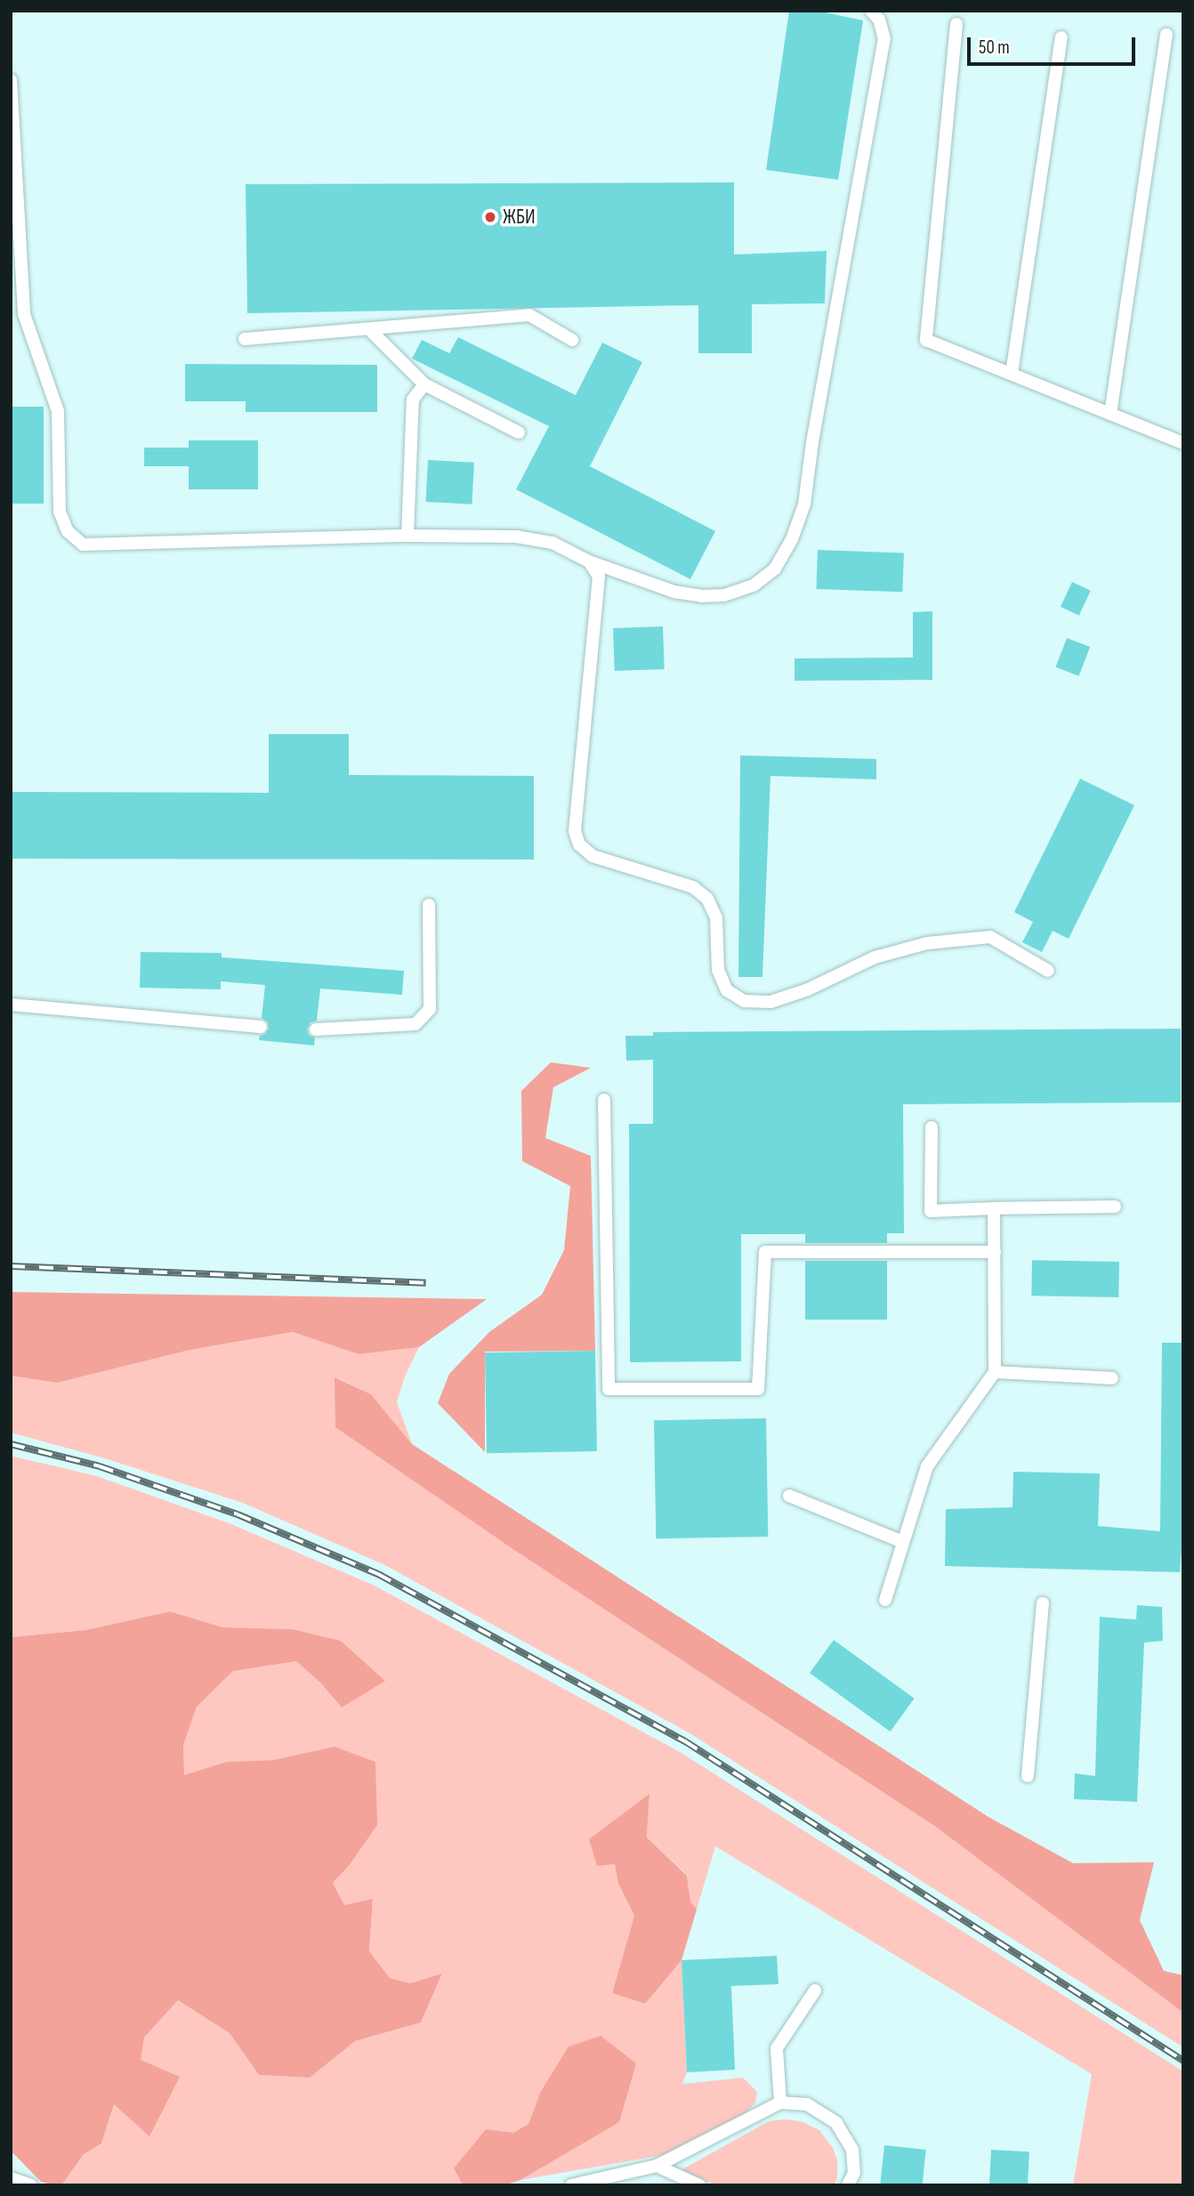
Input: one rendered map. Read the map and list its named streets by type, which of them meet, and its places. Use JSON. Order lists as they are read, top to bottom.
{
  "places": ["ЖБИ"],
  "scale_bar": "50 m"
}
